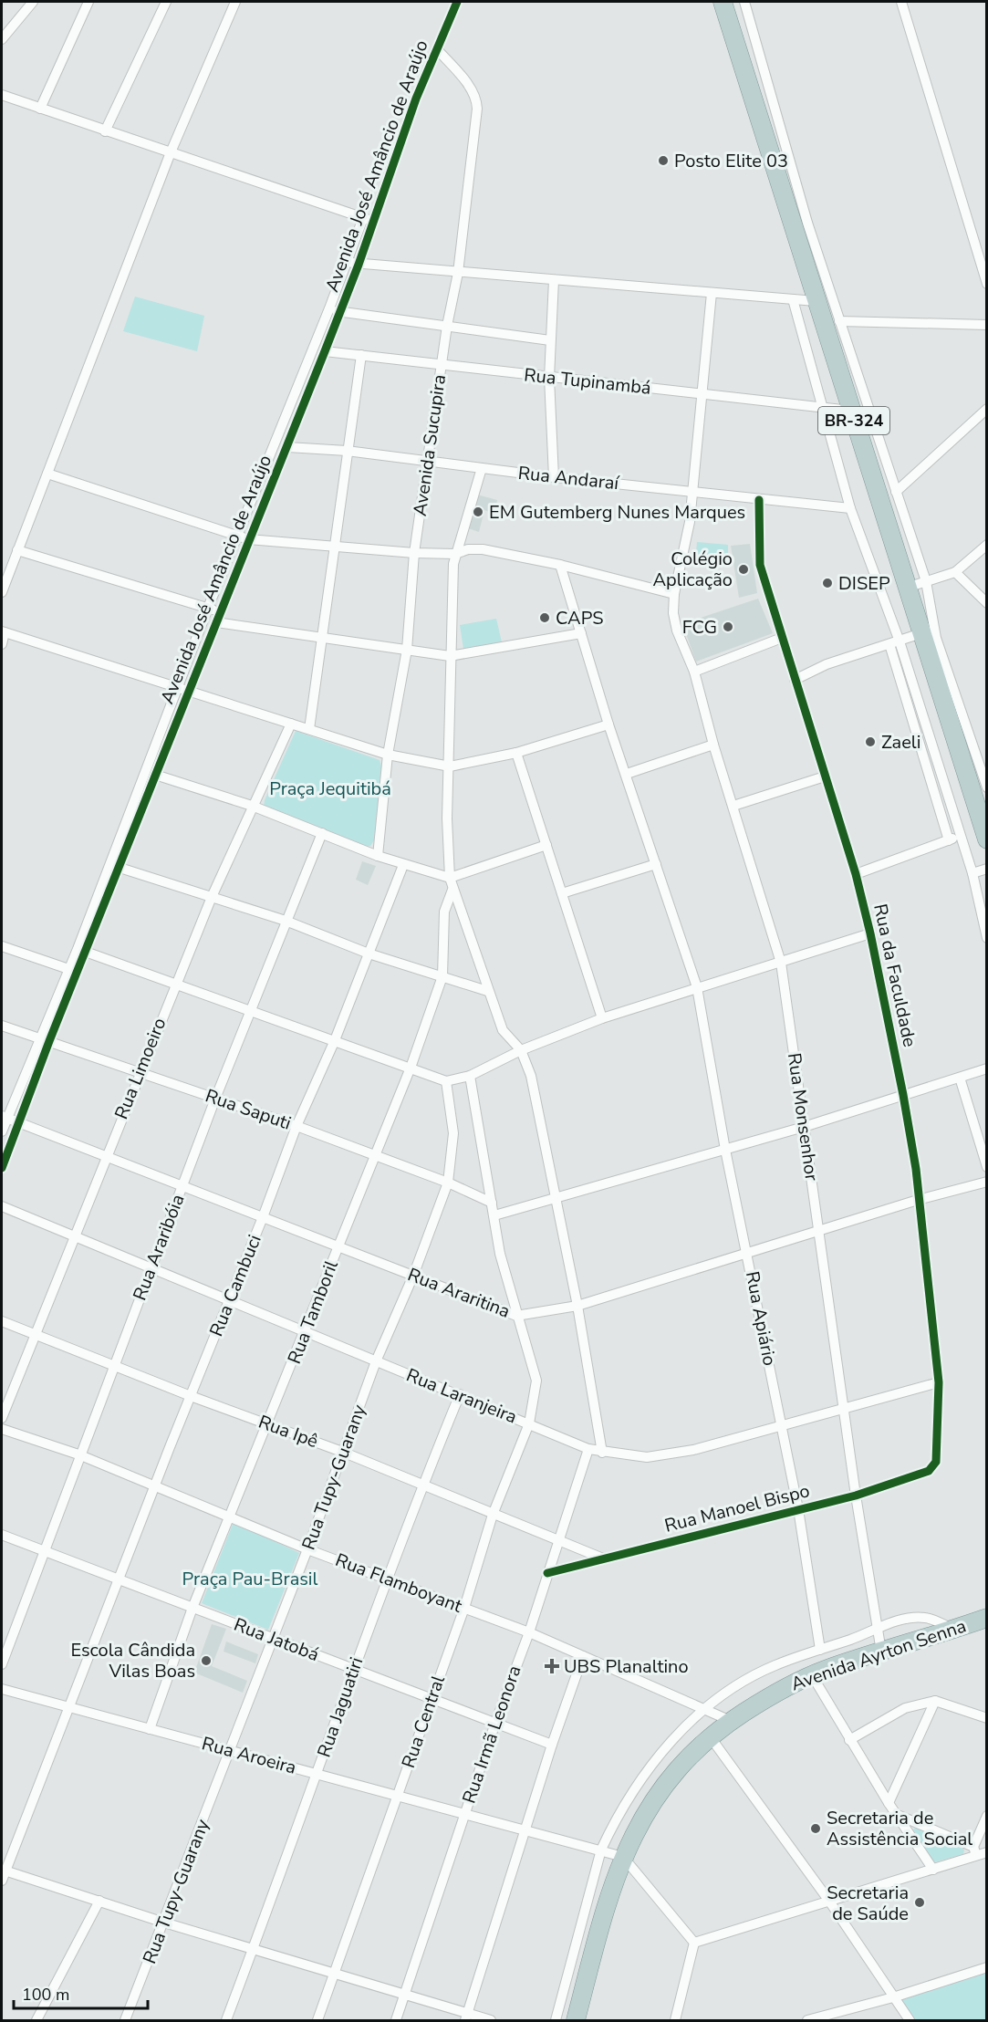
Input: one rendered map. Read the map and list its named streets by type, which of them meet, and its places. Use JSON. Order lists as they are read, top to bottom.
{
  "streets": {
    "highway": ["BR-324", "Avenida Ayrton Senna"],
    "street": [
      "Avenida José Amâncio de Araújo",
      "Rua Tupinambá",
      "Avenida Sucupira",
      "Rua Andaraí",
      "Rua da Faculdade",
      "Rua Limoeiro",
      "Rua Saputi",
      "Rua Monsenhor",
      "Rua Araribóia",
      "Rua Cambuci",
      "Rua Araritina",
      "Rua Tamboril",
      "Rua Apiário",
      "Rua Laranjeira",
      "Rua Ipê",
      "Rua Tupy-Guarany",
      "Rua Manoel Bispo",
      "Rua Flamboyant",
      "Rua Jatobá",
      "Rua Jaguatiri",
      "Rua Central",
      "Rua Irmã Leonora",
      "Rua Aroeira"
    ]
  },
  "crossings": [
    ["Avenida José Amâncio de Araújo", "Rua Tupinambá"],
    ["Avenida José Amâncio de Araújo", "Avenida Sucupira"],
    ["Avenida José Amâncio de Araújo", "Rua Andaraí"],
    ["Avenida José Amâncio de Araújo", "Rua Saputi"],
    ["Rua Tupinambá", "BR-324"],
    ["Rua Tupinambá", "Avenida Sucupira"],
    ["Rua Tupinambá", "Rua Monsenhor"],
    ["Avenida Sucupira", "Rua Andaraí"],
    ["Rua Andaraí", "Rua da Faculdade"],
    ["Rua Andaraí", "Rua Monsenhor"],
    ["Rua da Faculdade", "Rua Araritina"],
    ["Rua da Faculdade", "Rua Laranjeira"],
    ["Rua da Faculdade", "Rua Manoel Bispo"],
    ["Rua Limoeiro", "Rua Saputi"],
    ["Rua Limoeiro", "Rua Araritina"],
    ["Rua Limoeiro", "Rua Laranjeira"],
    ["Rua Limoeiro", "Rua Ipê"],
    ["Rua Saputi", "Rua Araribóia"],
    ["Rua Saputi", "Rua Cambuci"],
    ["Rua Saputi", "Rua Tamboril"],
    ["Rua Saputi", "Rua Tupy-Guarany"],
    ["Rua Saputi", "Rua Central"],
    ["Rua Monsenhor", "Rua Araritina"],
    ["Rua Monsenhor", "Rua Laranjeira"],
    ["Rua Monsenhor", "Rua Manoel Bispo"],
    ["Rua Monsenhor", "Avenida Ayrton Senna"],
    ["Rua Araribóia", "Rua Araritina"],
    ["Rua Araribóia", "Rua Laranjeira"],
    ["Rua Araribóia", "Rua Ipê"],
    ["Rua Araribóia", "Rua Flamboyant"],
    ["Rua Araribóia", "Rua Jatobá"],
    ["Rua Cambuci", "Rua Araritina"],
    ["Rua Cambuci", "Rua Laranjeira"],
    ["Rua Cambuci", "Rua Ipê"],
    ["Rua Cambuci", "Rua Flamboyant"],
    ["Rua Cambuci", "Rua Jatobá"],
    ["Rua Cambuci", "Rua Aroeira"],
    ["Rua Araritina", "Rua Tamboril"],
    ["Rua Araritina", "Rua Apiário"],
    ["Rua Araritina", "Rua Tupy-Guarany"],
    ["Rua Araritina", "Rua Central"],
    ["Rua Tamboril", "Rua Laranjeira"],
    ["Rua Tamboril", "Rua Ipê"],
    ["Rua Tamboril", "Rua Flamboyant"],
    ["Rua Tamboril", "Rua Jatobá"],
    ["Rua Tamboril", "Rua Aroeira"],
    ["Rua Apiário", "Rua Laranjeira"],
    ["Rua Apiário", "Rua Manoel Bispo"],
    ["Rua Laranjeira", "Rua Tupy-Guarany"],
    ["Rua Laranjeira", "Rua Jaguatiri"],
    ["Rua Laranjeira", "Rua Central"],
    ["Rua Laranjeira", "Rua Irmã Leonora"],
    ["Rua Ipê", "Rua Tupy-Guarany"],
    ["Rua Ipê", "Rua Manoel Bispo"],
    ["Rua Ipê", "Rua Jaguatiri"],
    ["Rua Ipê", "Rua Central"],
    ["Rua Ipê", "Rua Irmã Leonora"],
    ["Rua Tupy-Guarany", "Rua Flamboyant"],
    ["Rua Tupy-Guarany", "Rua Jatobá"],
    ["Rua Tupy-Guarany", "Rua Aroeira"],
    ["Rua Manoel Bispo", "Rua Irmã Leonora"],
    ["Rua Flamboyant", "Avenida Ayrton Senna"],
    ["Rua Flamboyant", "Rua Jaguatiri"],
    ["Rua Flamboyant", "Rua Central"],
    ["Rua Flamboyant", "Rua Irmã Leonora"],
    ["Rua Jatobá", "Rua Jaguatiri"],
    ["Rua Jatobá", "Rua Central"],
    ["Rua Jatobá", "Rua Irmã Leonora"],
    ["Avenida Ayrton Senna", "Rua Aroeira"],
    ["Rua Jaguatiri", "Rua Aroeira"],
    ["Rua Central", "Rua Aroeira"],
    ["Rua Irmã Leonora", "Rua Aroeira"]
  ],
  "parks": ["Praça Jequitibá", "Praça Pau-Brasil"],
  "places": {
    "other": [
      "Posto Elite 03",
      "EM Gutemberg Nunes Marques",
      "Colégio Aplicação",
      "DISEP",
      "CAPS",
      "FCG",
      "Zaeli",
      "Escola Cândida Vilas Boas",
      "Secretaria de Assistência Social",
      "Secretaria de Saúde"
    ],
    "health": ["UBS Planaltino"]
  },
  "scale_bar": "100 m"
}
